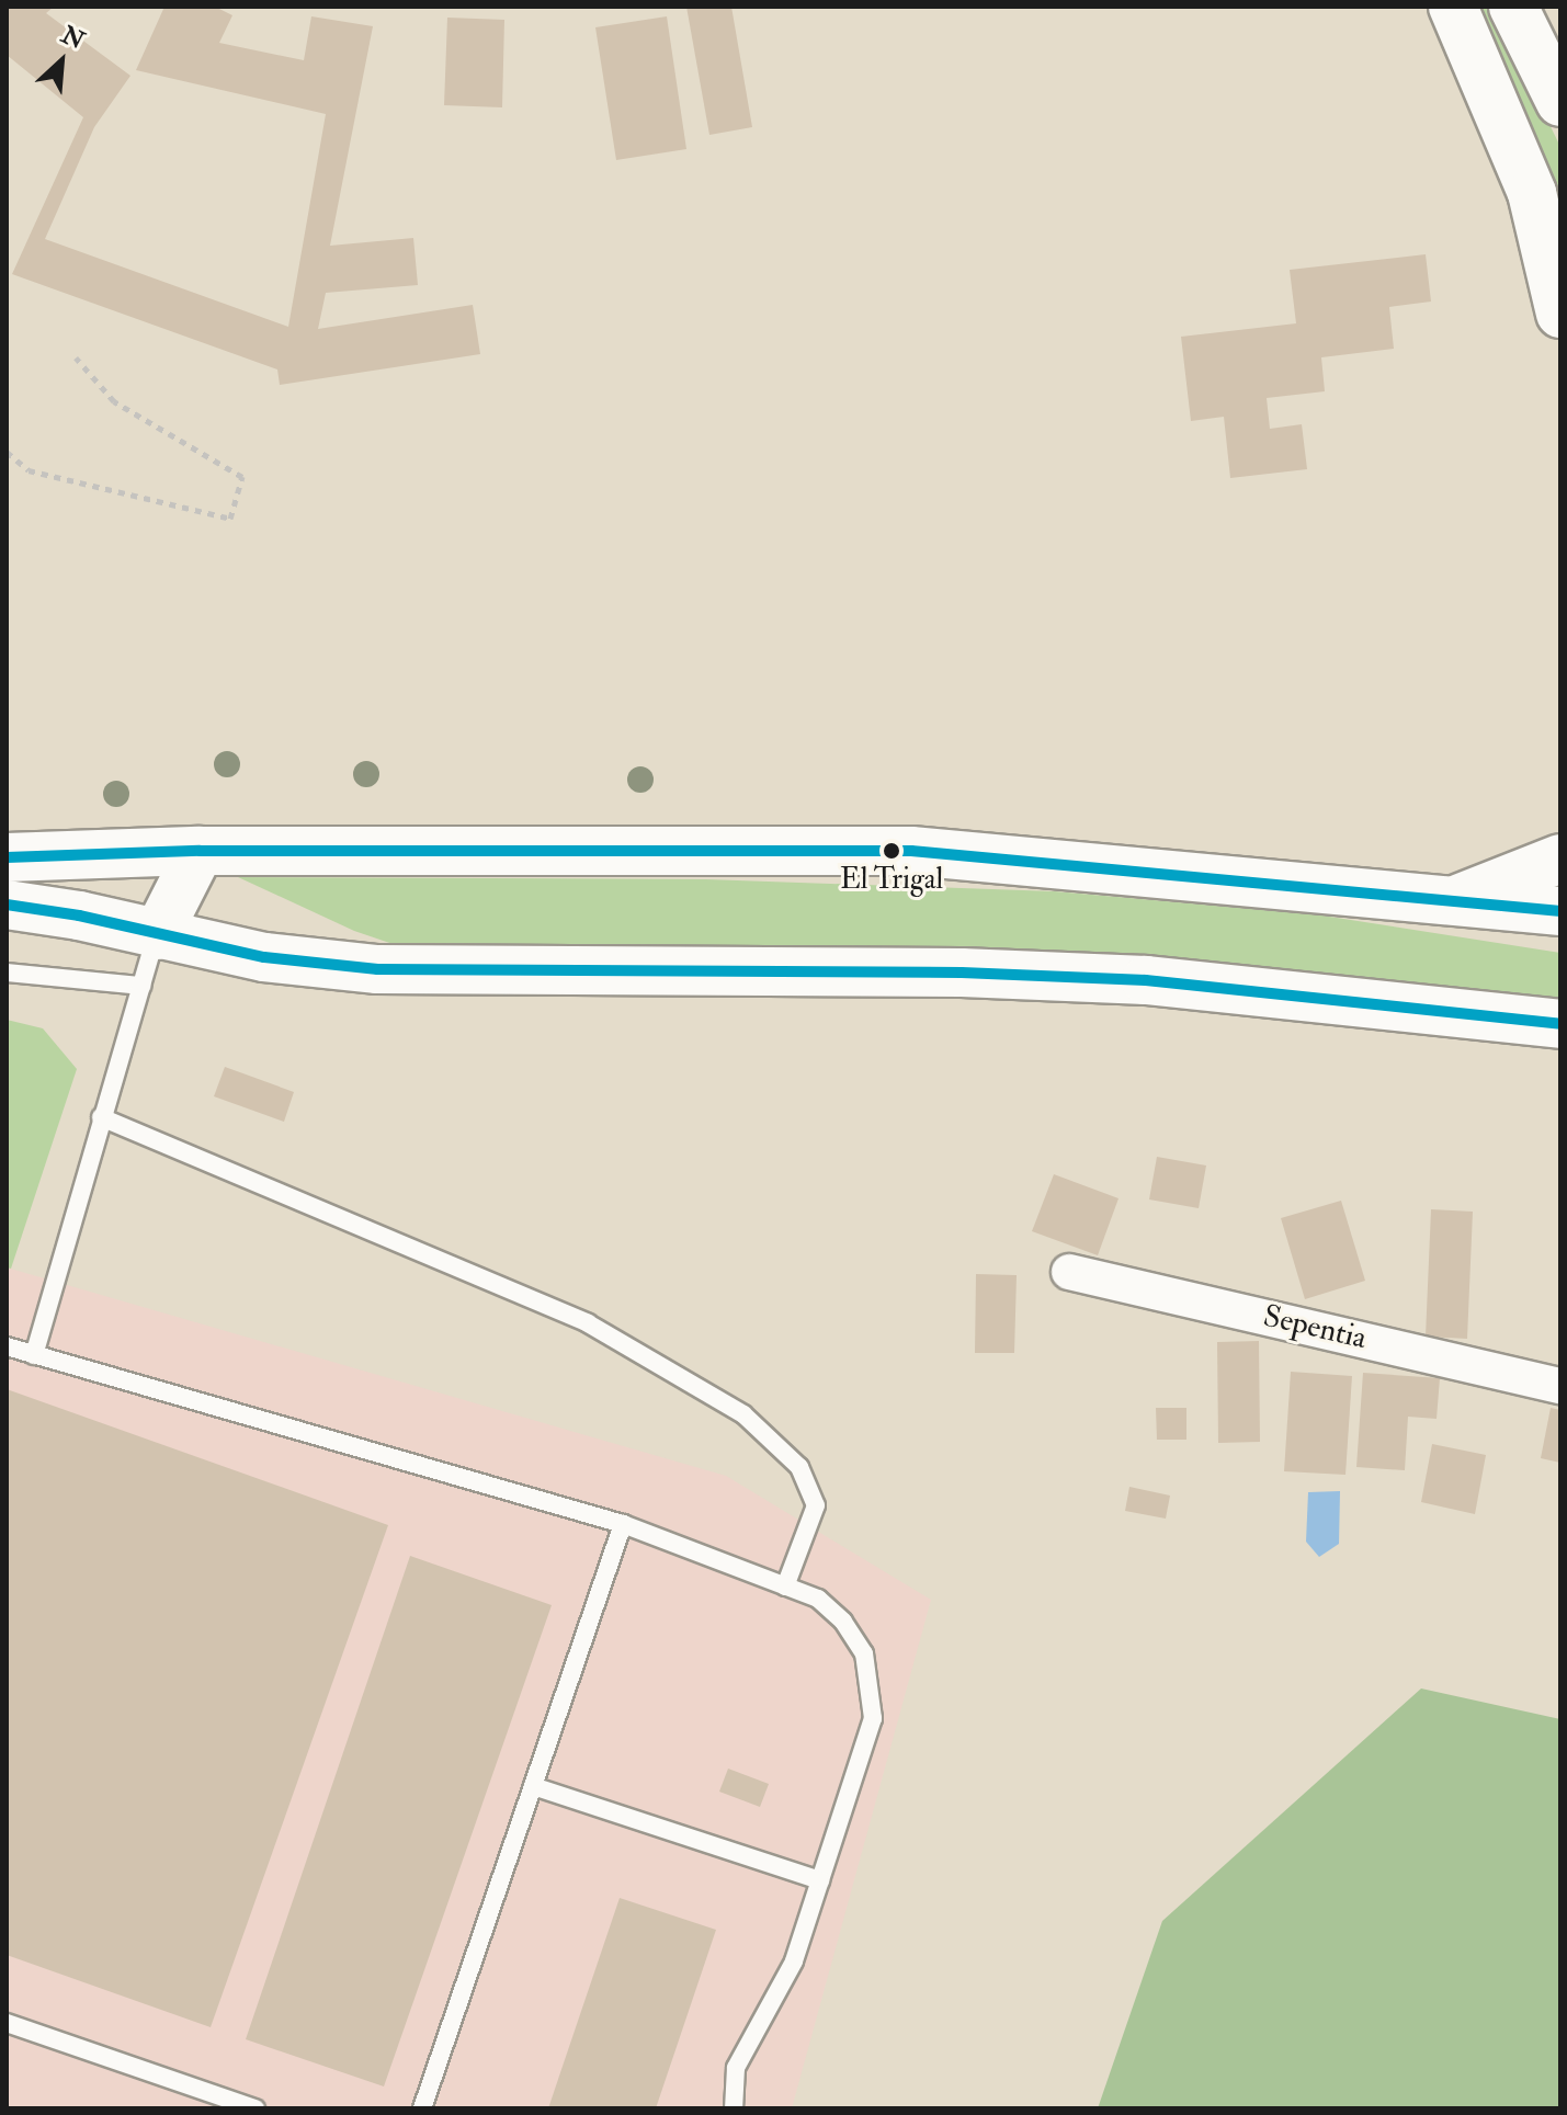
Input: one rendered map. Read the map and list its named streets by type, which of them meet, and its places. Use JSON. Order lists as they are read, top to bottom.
{
  "streets": {
    "street": ["Sepentia"]
  },
  "places": ["El Trigal"],
  "north": "top right"
}
